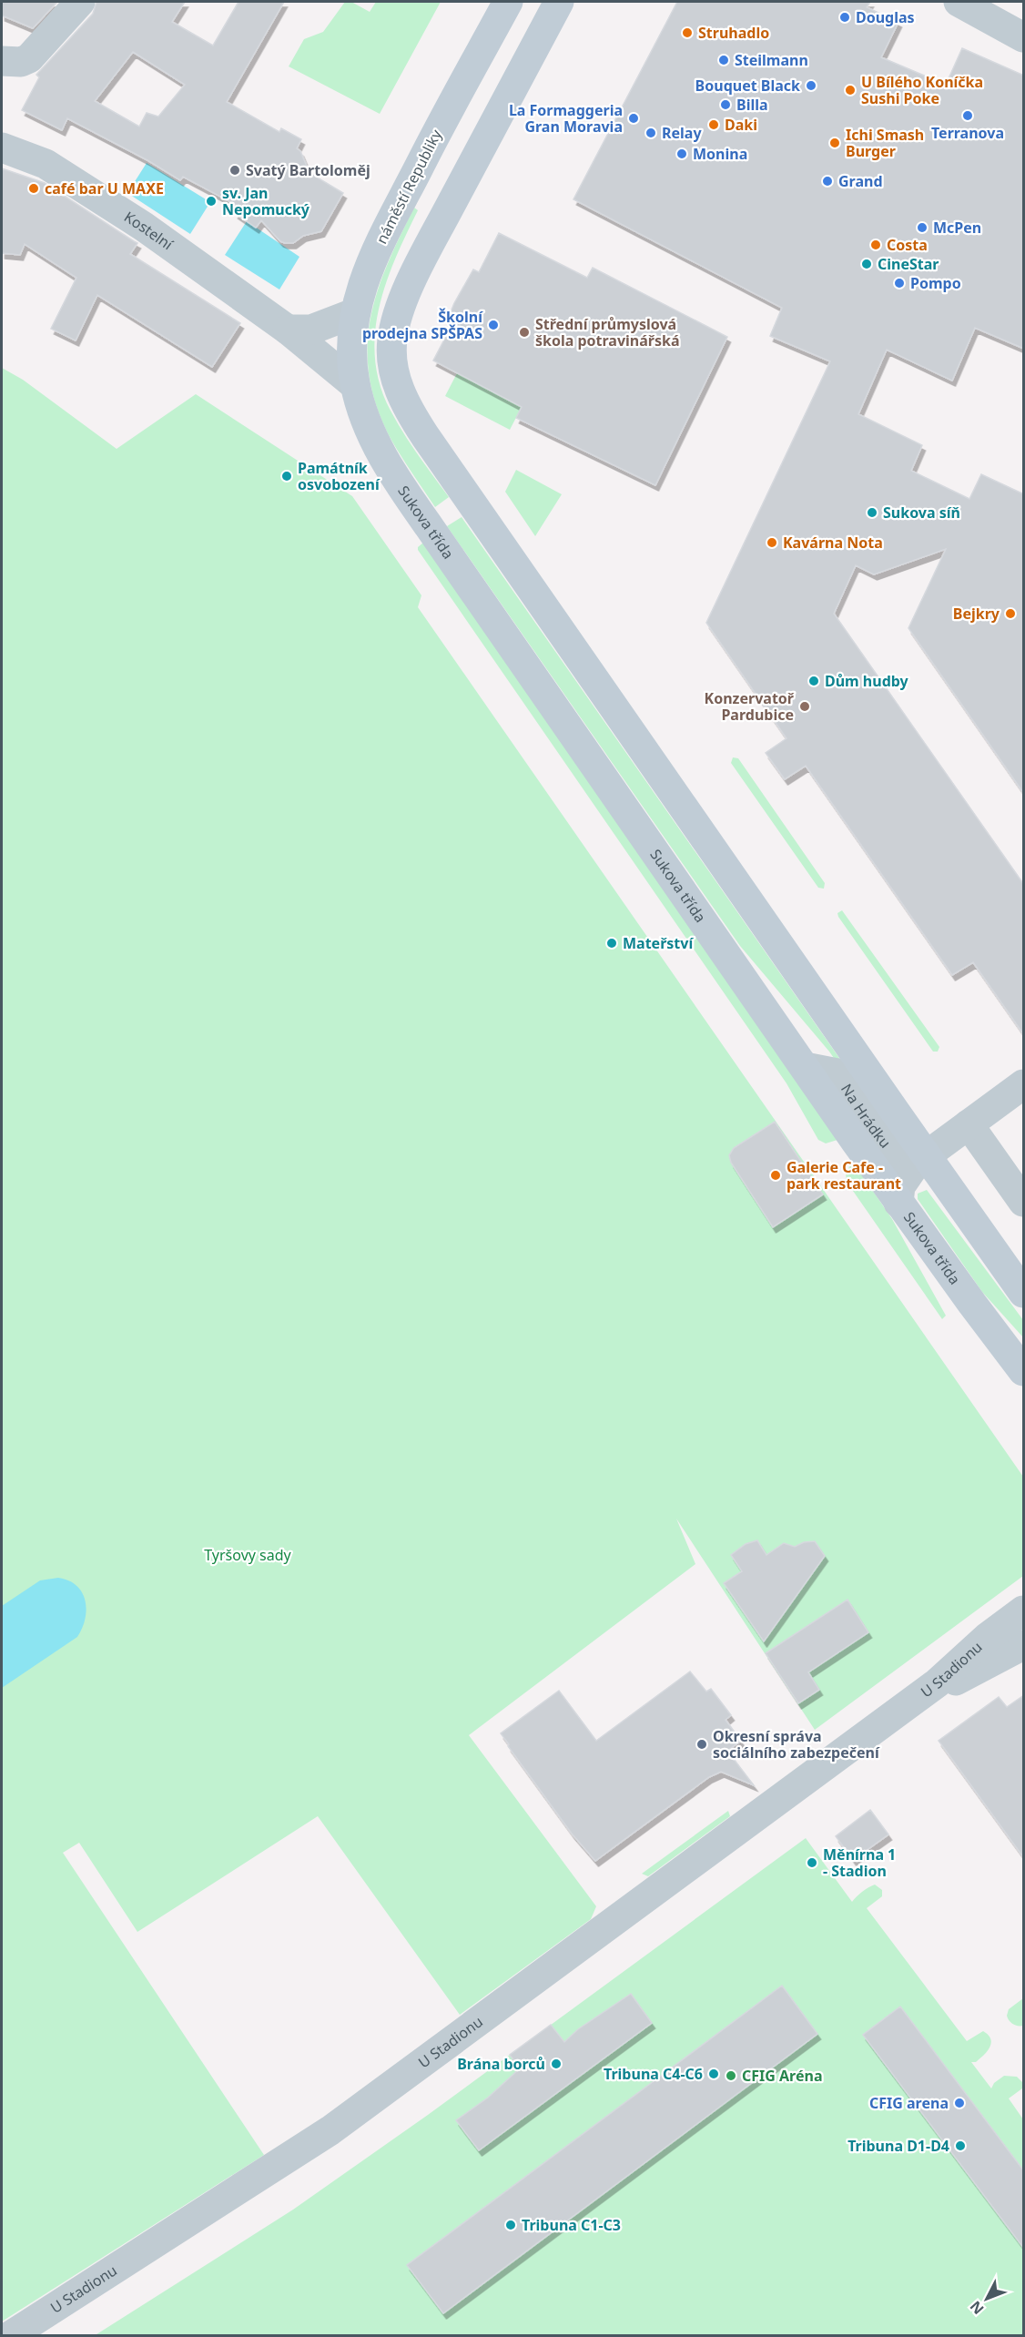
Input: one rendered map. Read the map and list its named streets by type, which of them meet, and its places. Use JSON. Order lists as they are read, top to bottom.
{
  "streets": {
    "street": [
      "náměstí Republiky",
      "Kostelní",
      "Sukova třída",
      "Na Hrádku",
      "U Stadionu"
    ]
  },
  "crossings": [
    ["náměstí Republiky", "Kostelní"],
    ["náměstí Republiky", "Sukova třída"],
    ["Kostelní", "Sukova třída"],
    ["Sukova třída", "Na Hrádku"]
  ],
  "parks": ["Tyršovy sady"],
  "places": [
    "Douglas",
    "Struhadlo",
    "Steilmann",
    "Bouquet Black",
    "U Bílého Koníčka Sushi Poke",
    "Billa",
    "Terranova",
    "La Formaggeria Gran Moravia",
    "Daki",
    "Relay",
    "Ichi Smash Burger",
    "Monina",
    "Svatý Bartoloměj",
    "Grand",
    "café bar U MAXE",
    "sv. Jan Nepomucký",
    "McPen",
    "Costa",
    "CineStar",
    "Pompo",
    "Školní prodejna SPŠPAS",
    "Střední průmyslová škola potravinářská",
    "Památník osvobození",
    "Sukova síň",
    "Kavárna Nota",
    "Bejkry",
    "Dům hudby",
    "Konzervatoř Pardubice",
    "Mateřství",
    "Galerie Cafe - park restaurant",
    "Okresní správa sociálního zabezpečení",
    "Měnírna 1 - Stadion",
    "Brána borců",
    "Tribuna C4-C6",
    "CFIG Aréna",
    "CFIG arena",
    "Tribuna D1-D4",
    "Tribuna C1-C3"
  ],
  "north": "bottom left"
}
